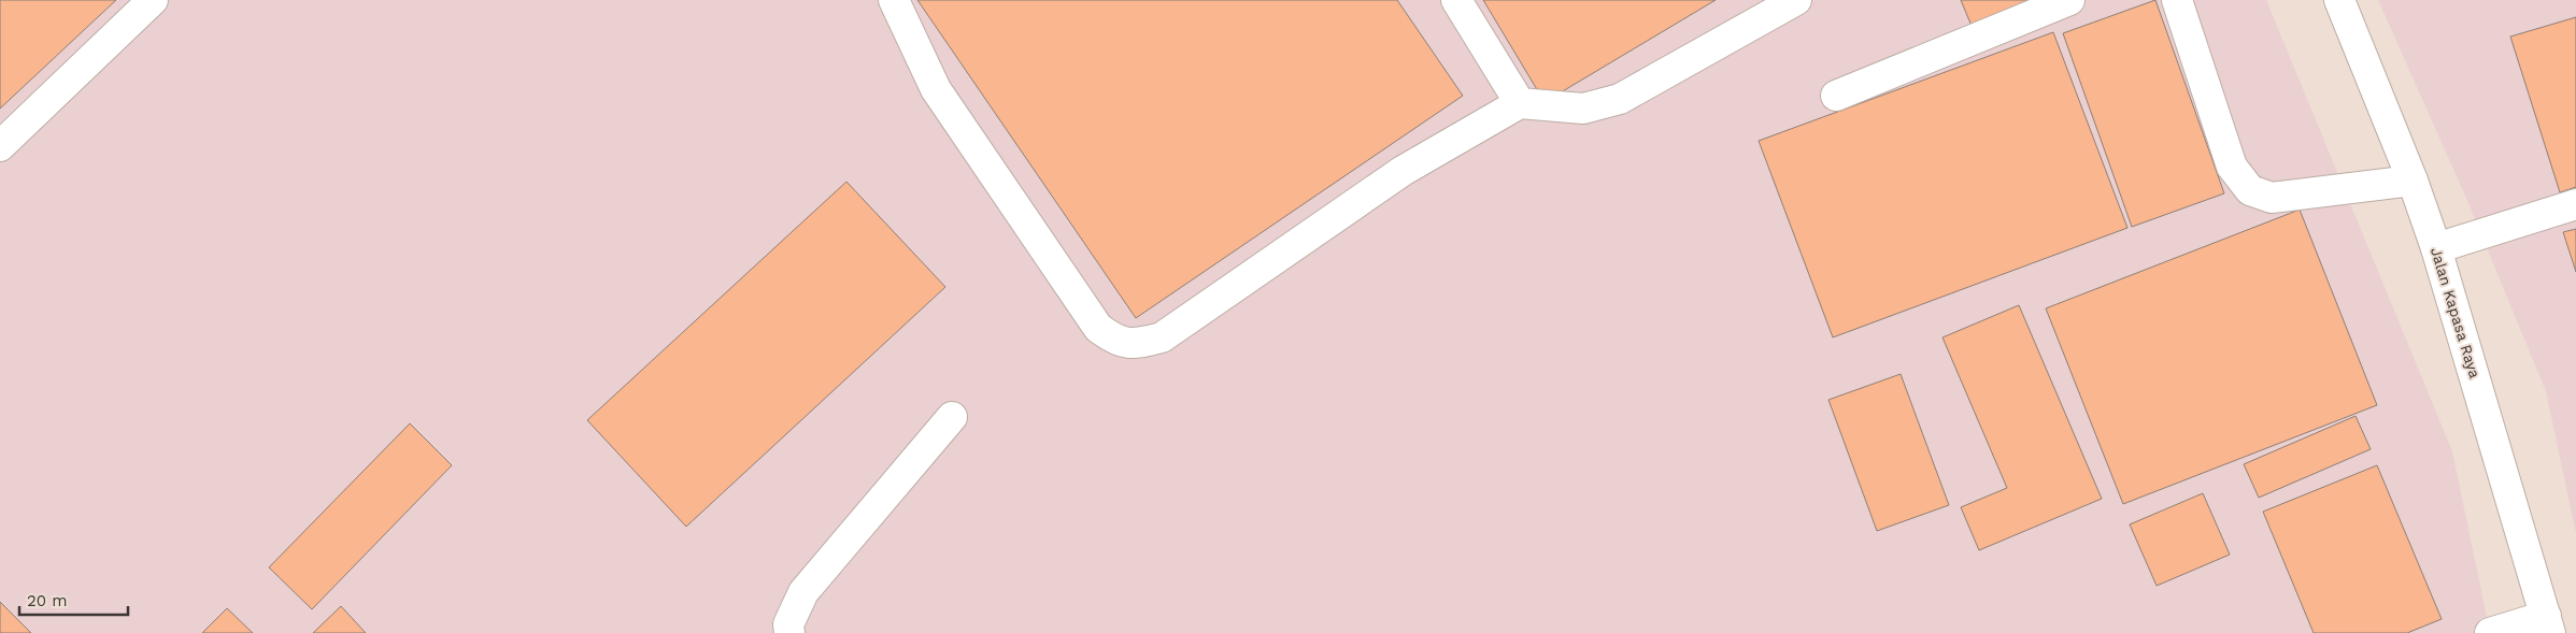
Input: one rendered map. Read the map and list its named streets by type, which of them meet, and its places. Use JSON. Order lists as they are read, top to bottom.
{
  "streets": {
    "main road": ["Jalan Kapasa Raya"]
  },
  "scale_bar": "20 m"
}
